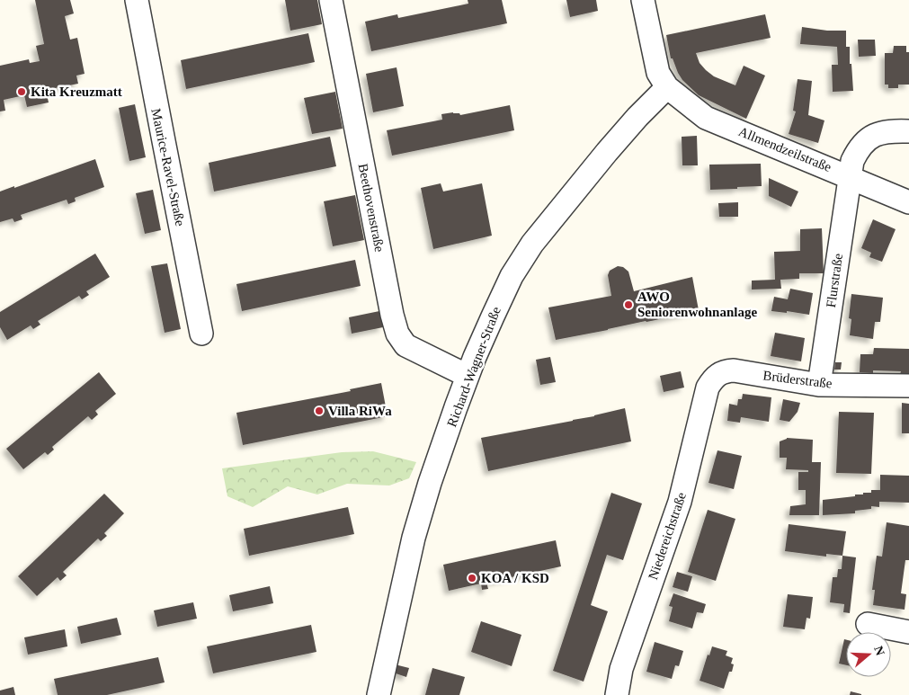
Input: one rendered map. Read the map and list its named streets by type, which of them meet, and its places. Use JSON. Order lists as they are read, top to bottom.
{
  "streets": {
    "street": [
      "Allmendzeilstraße",
      "Maurice-Ravel-Straße",
      "Beethovenstraße",
      "Flurstraße",
      "Richard-Wagner-Straße",
      "Brüderstraße",
      "Niedereichstraße"
    ]
  },
  "crossings": [
    ["Allmendzeilstraße", "Flurstraße"],
    ["Allmendzeilstraße", "Richard-Wagner-Straße"],
    ["Beethovenstraße", "Richard-Wagner-Straße"],
    ["Flurstraße", "Brüderstraße"],
    ["Brüderstraße", "Niedereichstraße"]
  ],
  "places": [
    "Kita Kreuzmatt",
    "AWO Seniorenwohnanlage",
    "Villa RiWa",
    "KOA / KSD"
  ],
  "north": "right"
}
